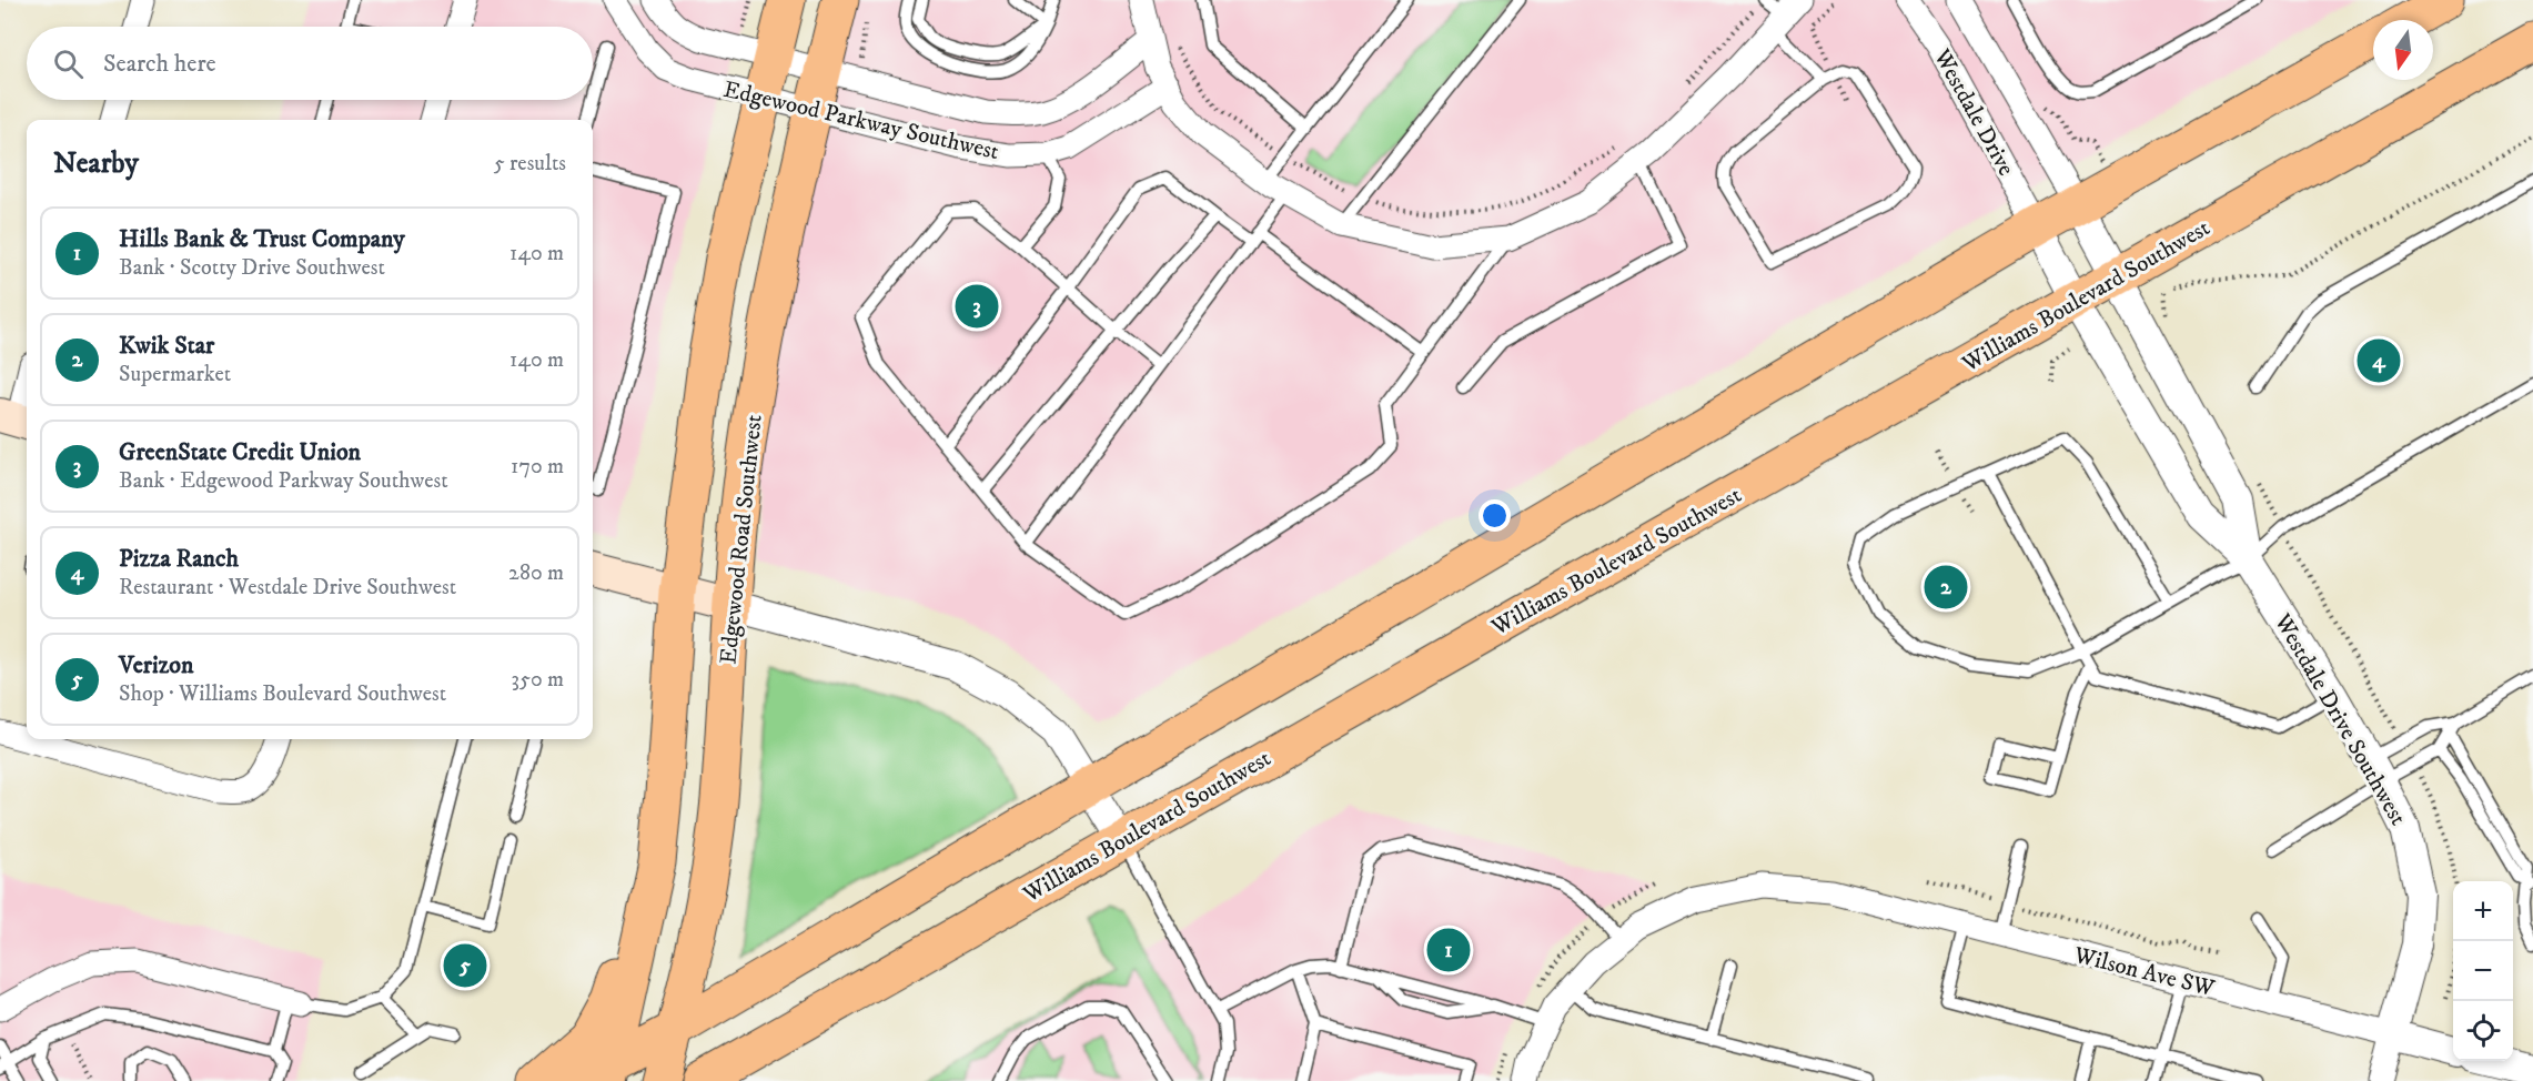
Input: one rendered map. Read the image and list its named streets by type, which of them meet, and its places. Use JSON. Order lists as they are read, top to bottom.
{
  "streets": {
    "main road": ["Williams Boulevard Southwest", "Edgewood Road Southwest"],
    "street": [
      "Westdale Drive",
      "Edgewood Parkway Southwest",
      "Westdale Drive Southwest",
      "Wilson Ave SW"
    ]
  },
  "crossings": [
    ["Westdale Drive", "Westdale Drive Southwest"],
    ["Edgewood Parkway Southwest", "Edgewood Road Southwest"],
    ["Williams Boulevard Southwest", "Westdale Drive Southwest"],
    ["Westdale Drive Southwest", "Wilson Ave SW"]
  ],
  "north": "bottom",
  "page": {
    "search": "Search here",
    "heading": ["Nearby", "5 results"],
    "list": [
      {
        "mark": "1",
        "name": "Hills Bank & Trust Company",
        "note": "Bank · Scotty Drive Southwest",
        "value": "140 m"
      },
      {
        "mark": "2",
        "name": "Kwik Star",
        "note": "Supermarket",
        "value": "140 m"
      },
      {
        "mark": "3",
        "name": "GreenState Credit Union",
        "note": "Bank · Edgewood Parkway Southwest",
        "value": "170 m"
      },
      {
        "mark": "4",
        "name": "Pizza Ranch",
        "note": "Restaurant · Westdale Drive Southwest",
        "value": "280 m"
      },
      {
        "mark": "5",
        "name": "Verizon",
        "note": "Shop · Williams Boulevard Southwest",
        "value": "350 m"
      }
    ],
    "pins": [
      "3",
      "4",
      "2",
      "1",
      "5"
    ],
    "map_buttons": ["+", "−"]
  }
}
